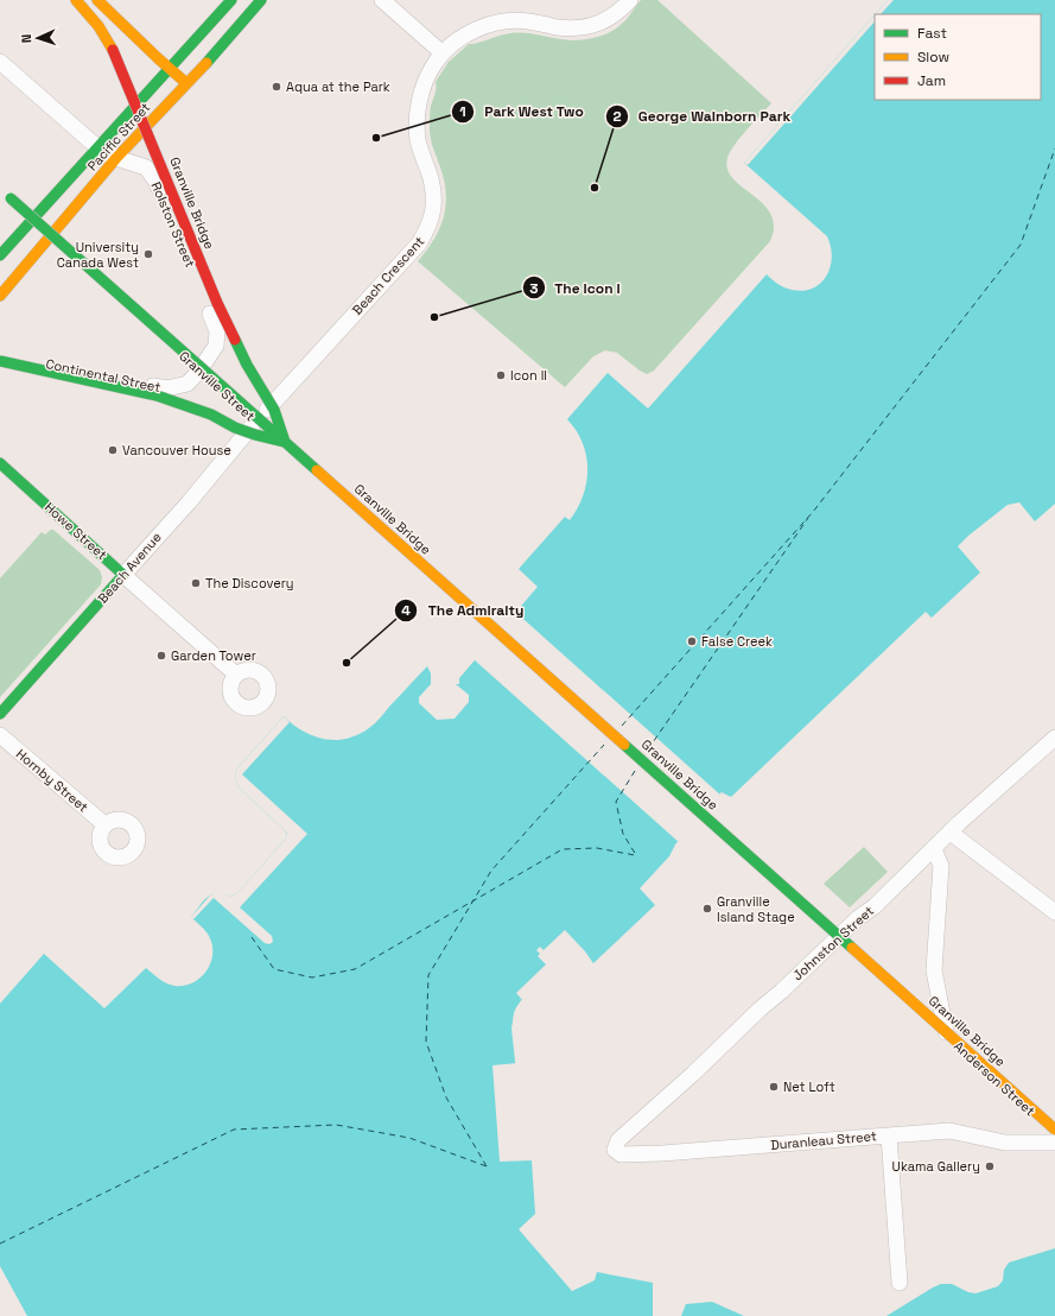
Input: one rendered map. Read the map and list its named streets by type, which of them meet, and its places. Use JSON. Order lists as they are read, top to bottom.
{
  "streets": {
    "main road": [
      "Pacific Street",
      "Granville Bridge",
      "Howe Street",
      "Beach Avenue"
    ],
    "street": [
      "Rolston Street",
      "Beach Crescent",
      "Continental Street",
      "Granville Street",
      "Hornby Street",
      "Johnston Street",
      "Anderson Street",
      "Duranleau Street"
    ]
  },
  "crossings": [
    ["Pacific Street", "Rolston Street"],
    ["Pacific Street", "Granville Street"],
    ["Rolston Street", "Continental Street"],
    ["Rolston Street", "Granville Street"],
    ["Beach Crescent", "Granville Street"],
    ["Beach Crescent", "Beach Avenue"],
    ["Continental Street", "Granville Street"],
    ["Granville Street", "Beach Avenue"],
    ["Howe Street", "Beach Avenue"],
    ["Johnston Street", "Anderson Street"],
    ["Johnston Street", "Duranleau Street"]
  ],
  "places": [
    "Aqua at the Park",
    "Park West Two",
    "George Wainborn Park",
    "University Canada West",
    "The Icon I",
    "Icon II",
    "Vancouver House",
    "The Discovery",
    "False Creek",
    "Garden Tower",
    "The Admiralty",
    "Granville Island Stage",
    "Net Loft",
    "Ukama Gallery"
  ],
  "legend": ["Fast", "Slow", "Jam"],
  "north": "left"
}
